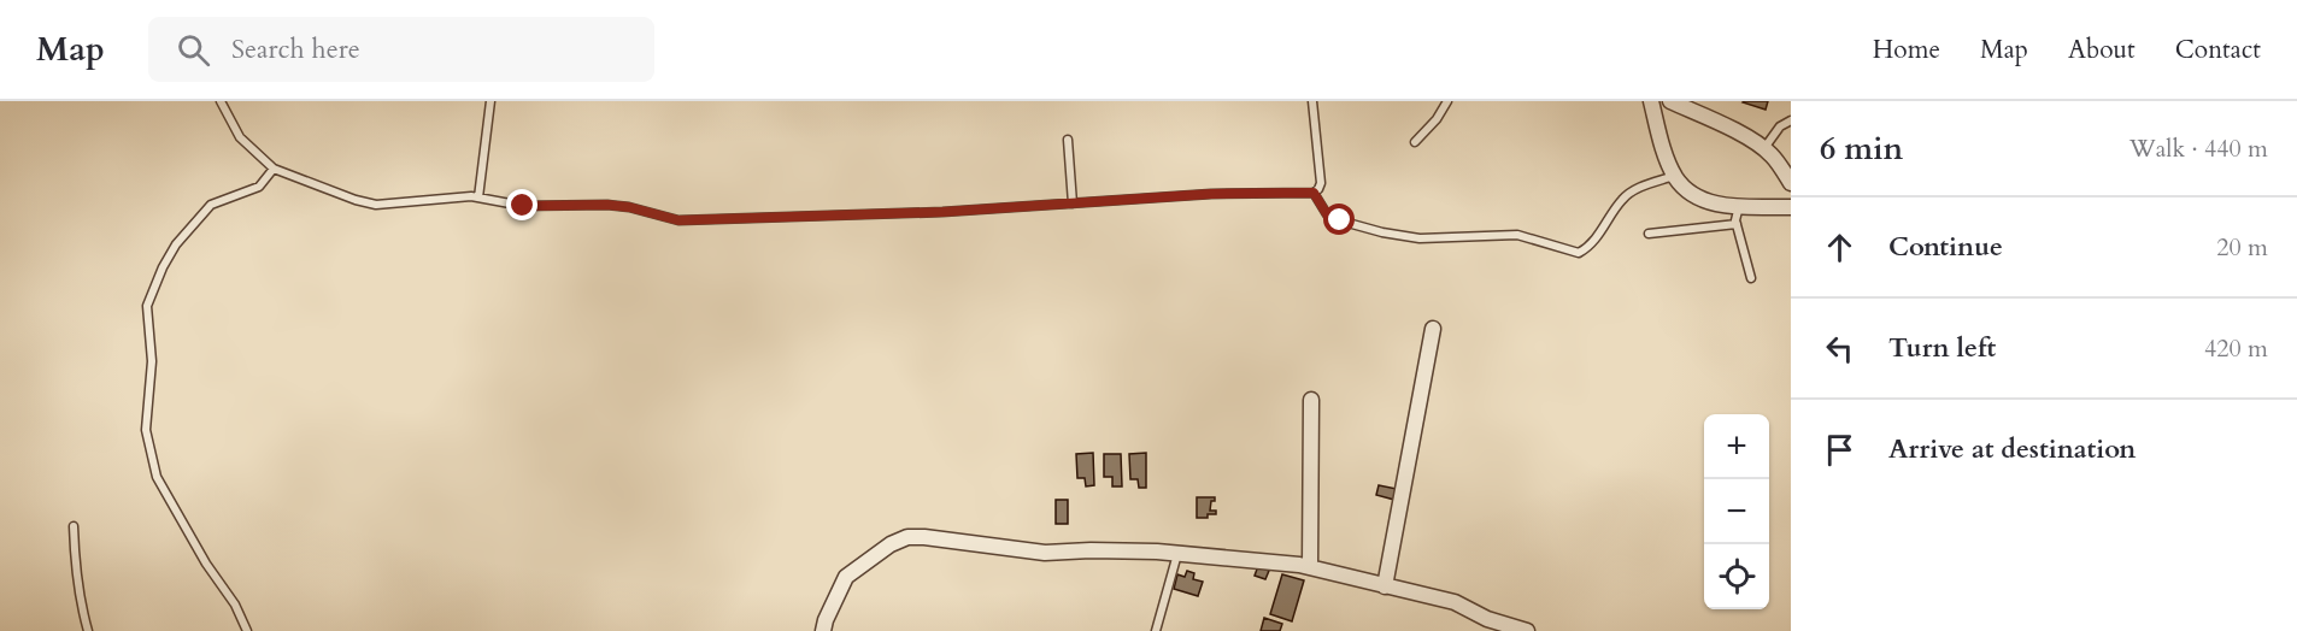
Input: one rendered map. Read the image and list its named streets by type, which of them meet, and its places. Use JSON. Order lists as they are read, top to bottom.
{
  "page": {
    "header": "Map",
    "search": "Search here",
    "nav": [
      "Home",
      "Map",
      "About",
      "Contact"
    ],
    "heading": ["6 min", "Walk · 440 m"],
    "list": [
      ["Continue", "20 m"],
      ["Turn left", "420 m"],
      "Arrive at destination"
    ],
    "map_buttons": ["+", "−"]
  }
}
